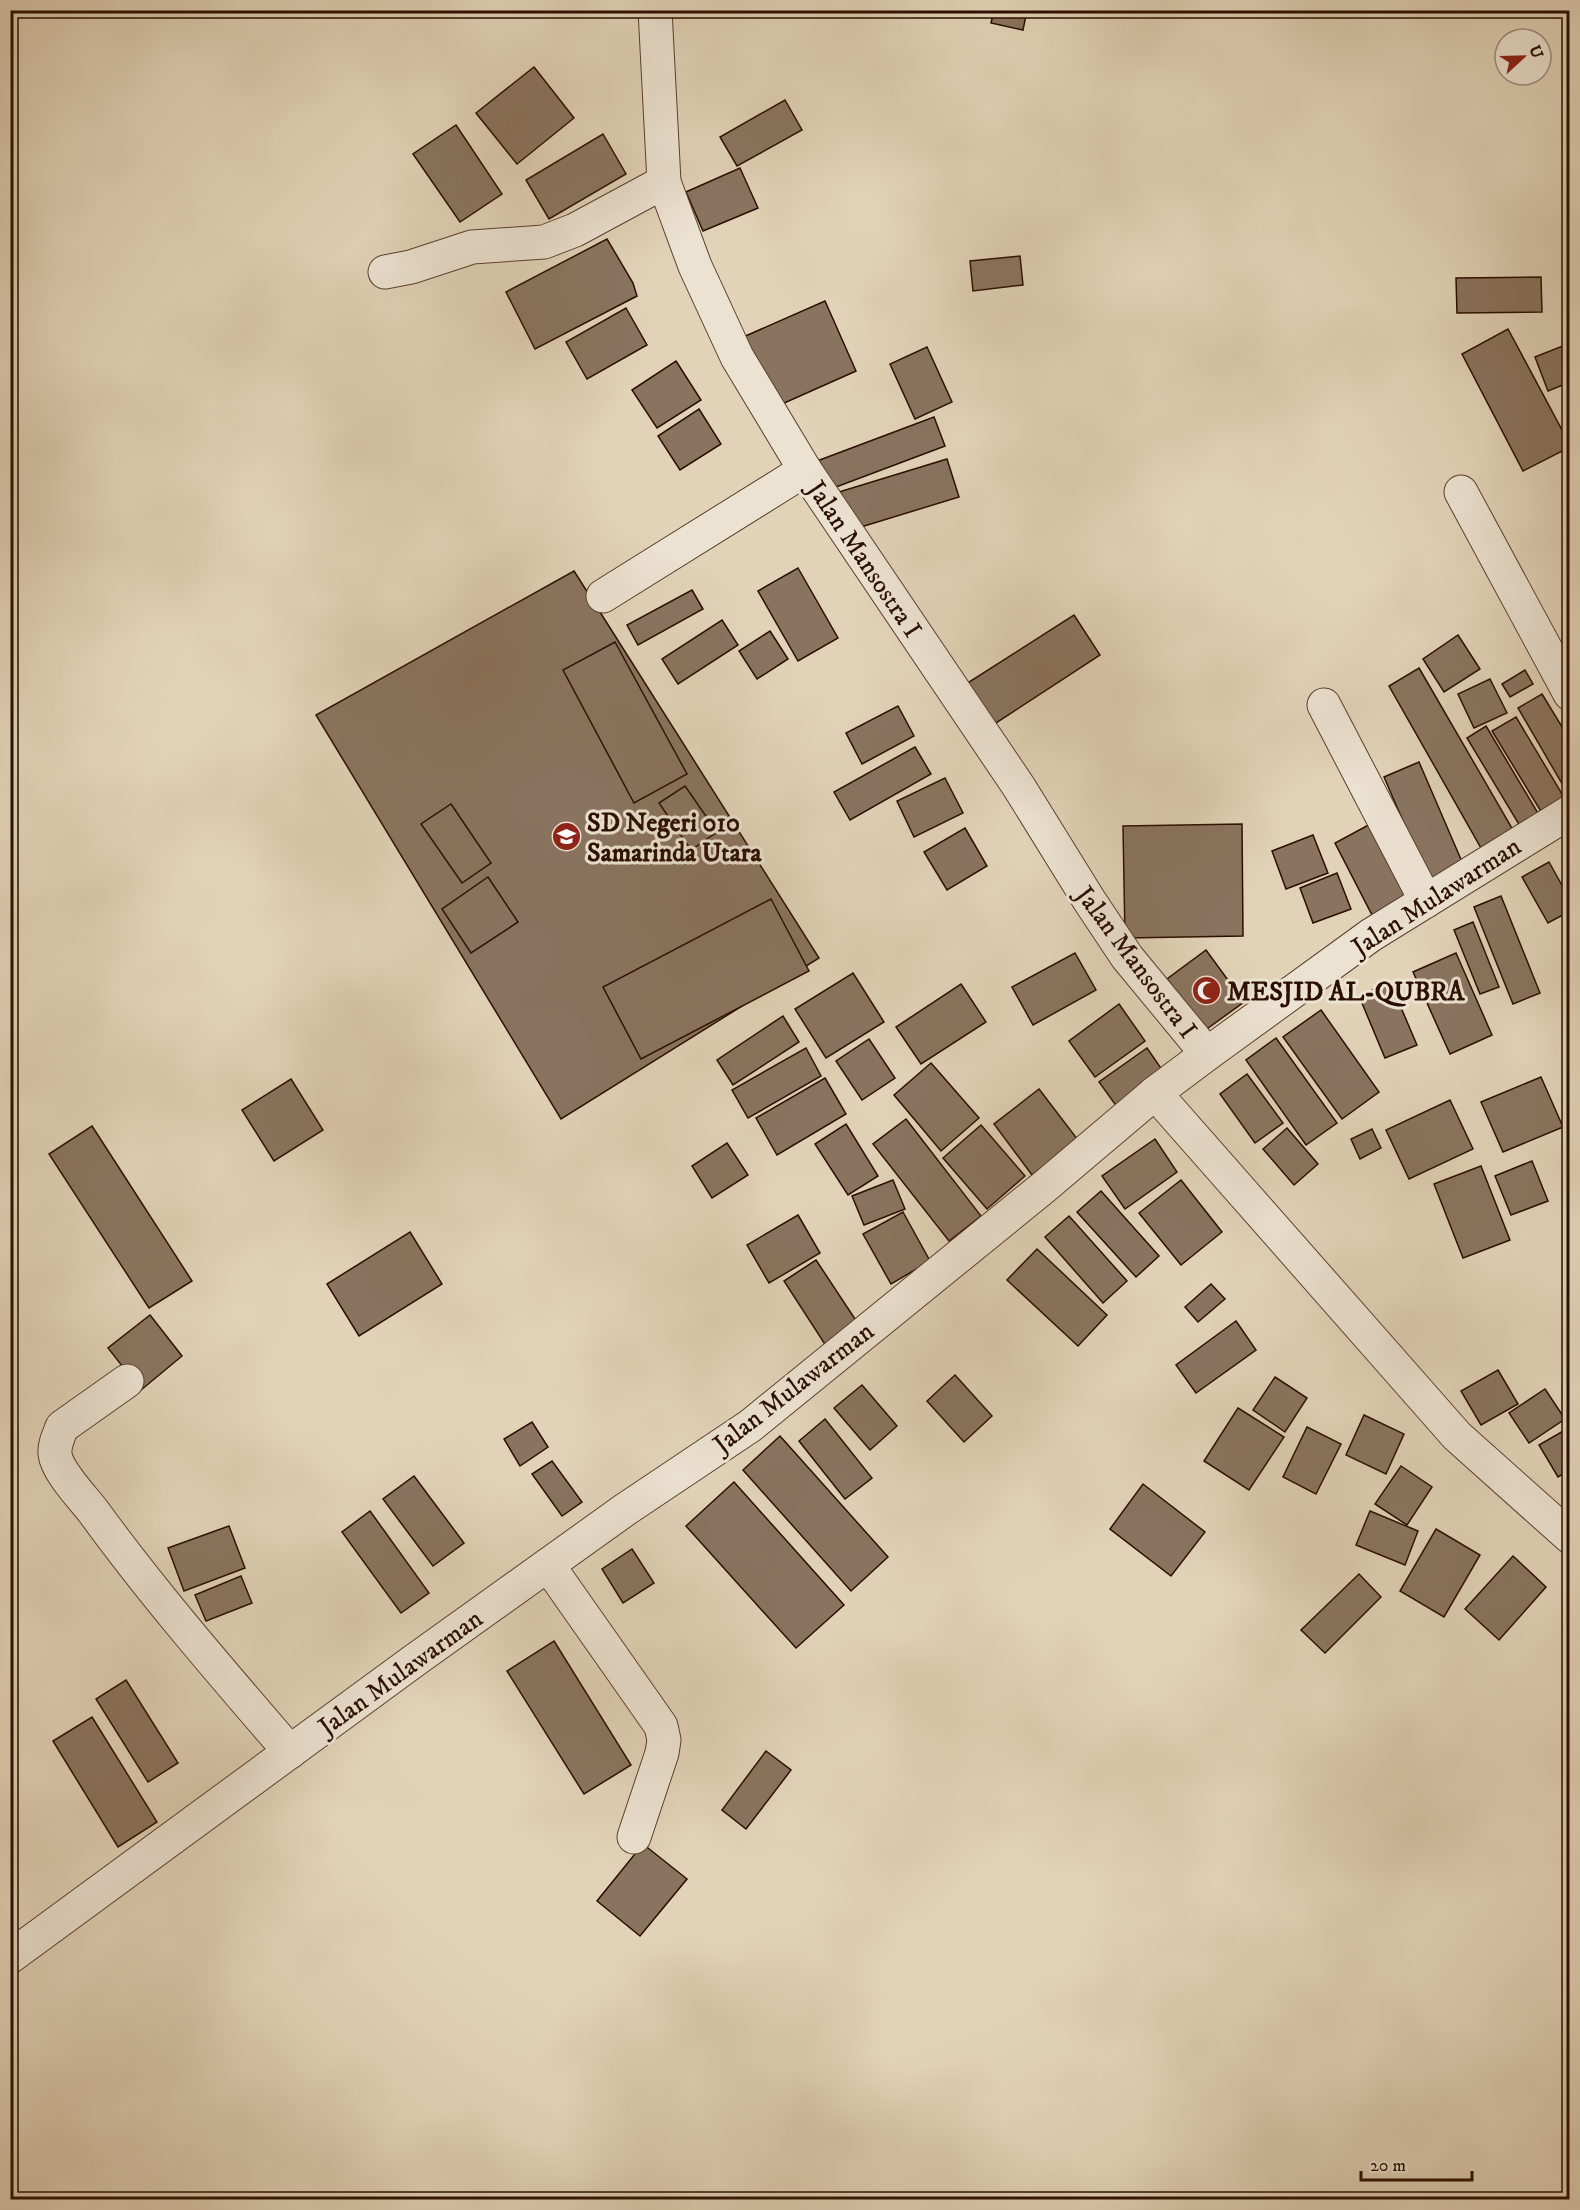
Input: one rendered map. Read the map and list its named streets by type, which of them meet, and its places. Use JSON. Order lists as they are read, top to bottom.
{
  "streets": {
    "street": ["Jalan Mansostra I", "Jalan Mulawarman"]
  },
  "crossings": [
    ["Jalan Mansostra I", "Jalan Mulawarman"]
  ],
  "places": {
    "school or university": ["SD Negeri 010 Samarinda Utara"],
    "mosque": ["MESJID AL-QUBRA"]
  },
  "scale_bar": "20 m",
  "north": "right"
}
